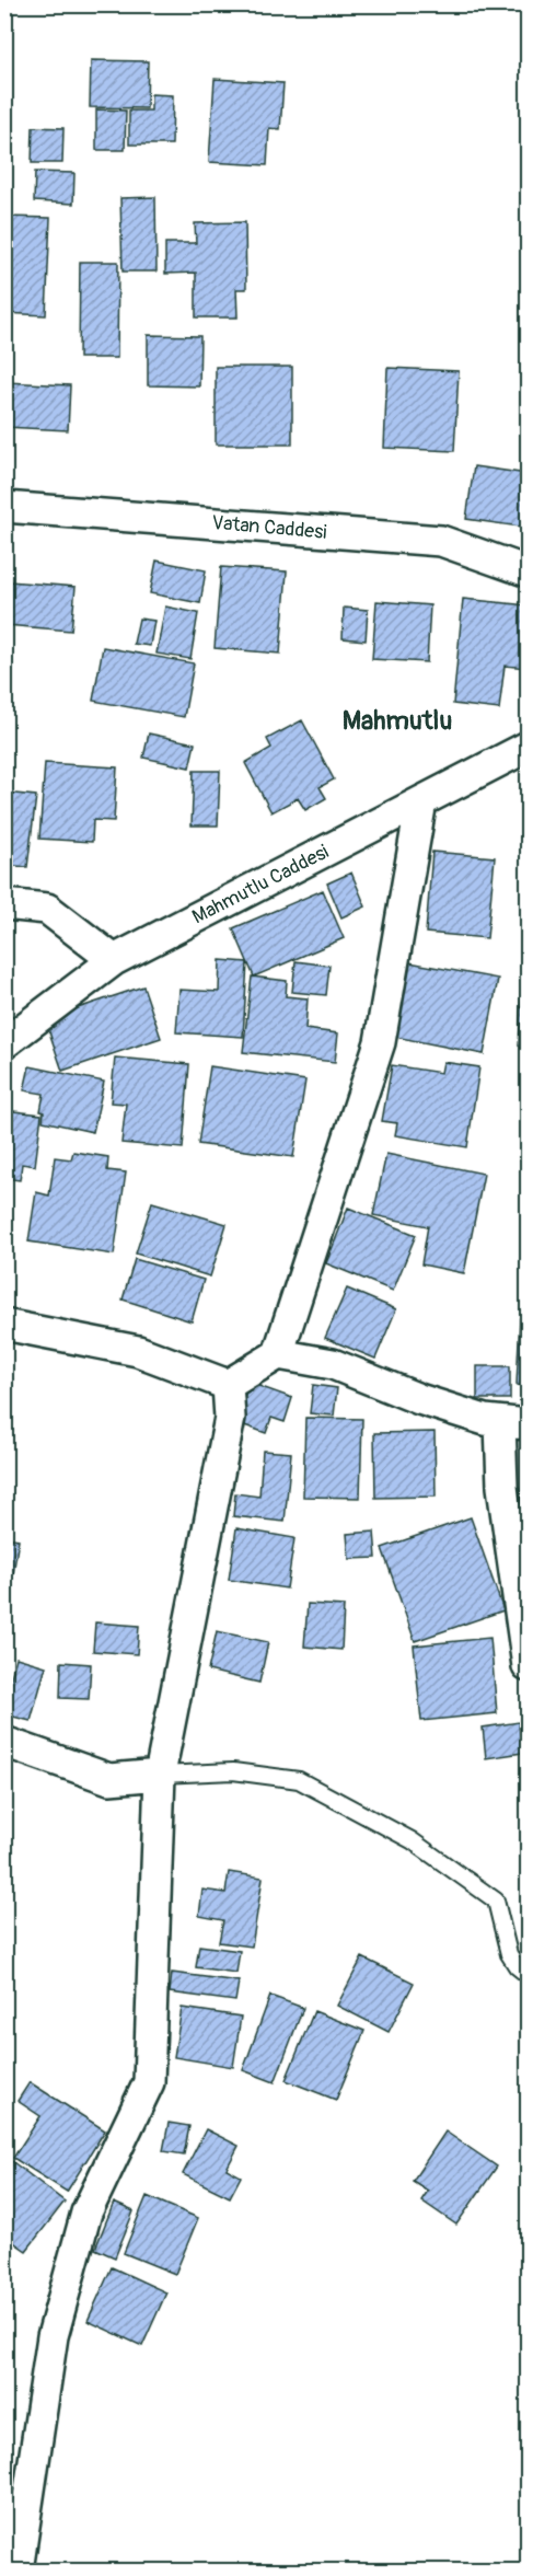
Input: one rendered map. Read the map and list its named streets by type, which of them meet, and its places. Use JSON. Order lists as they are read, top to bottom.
{
  "streets": {
    "street": ["Vatan Caddesi", "Mahmutlu Caddesi"]
  },
  "districts": ["Mahmutlu"]
}
